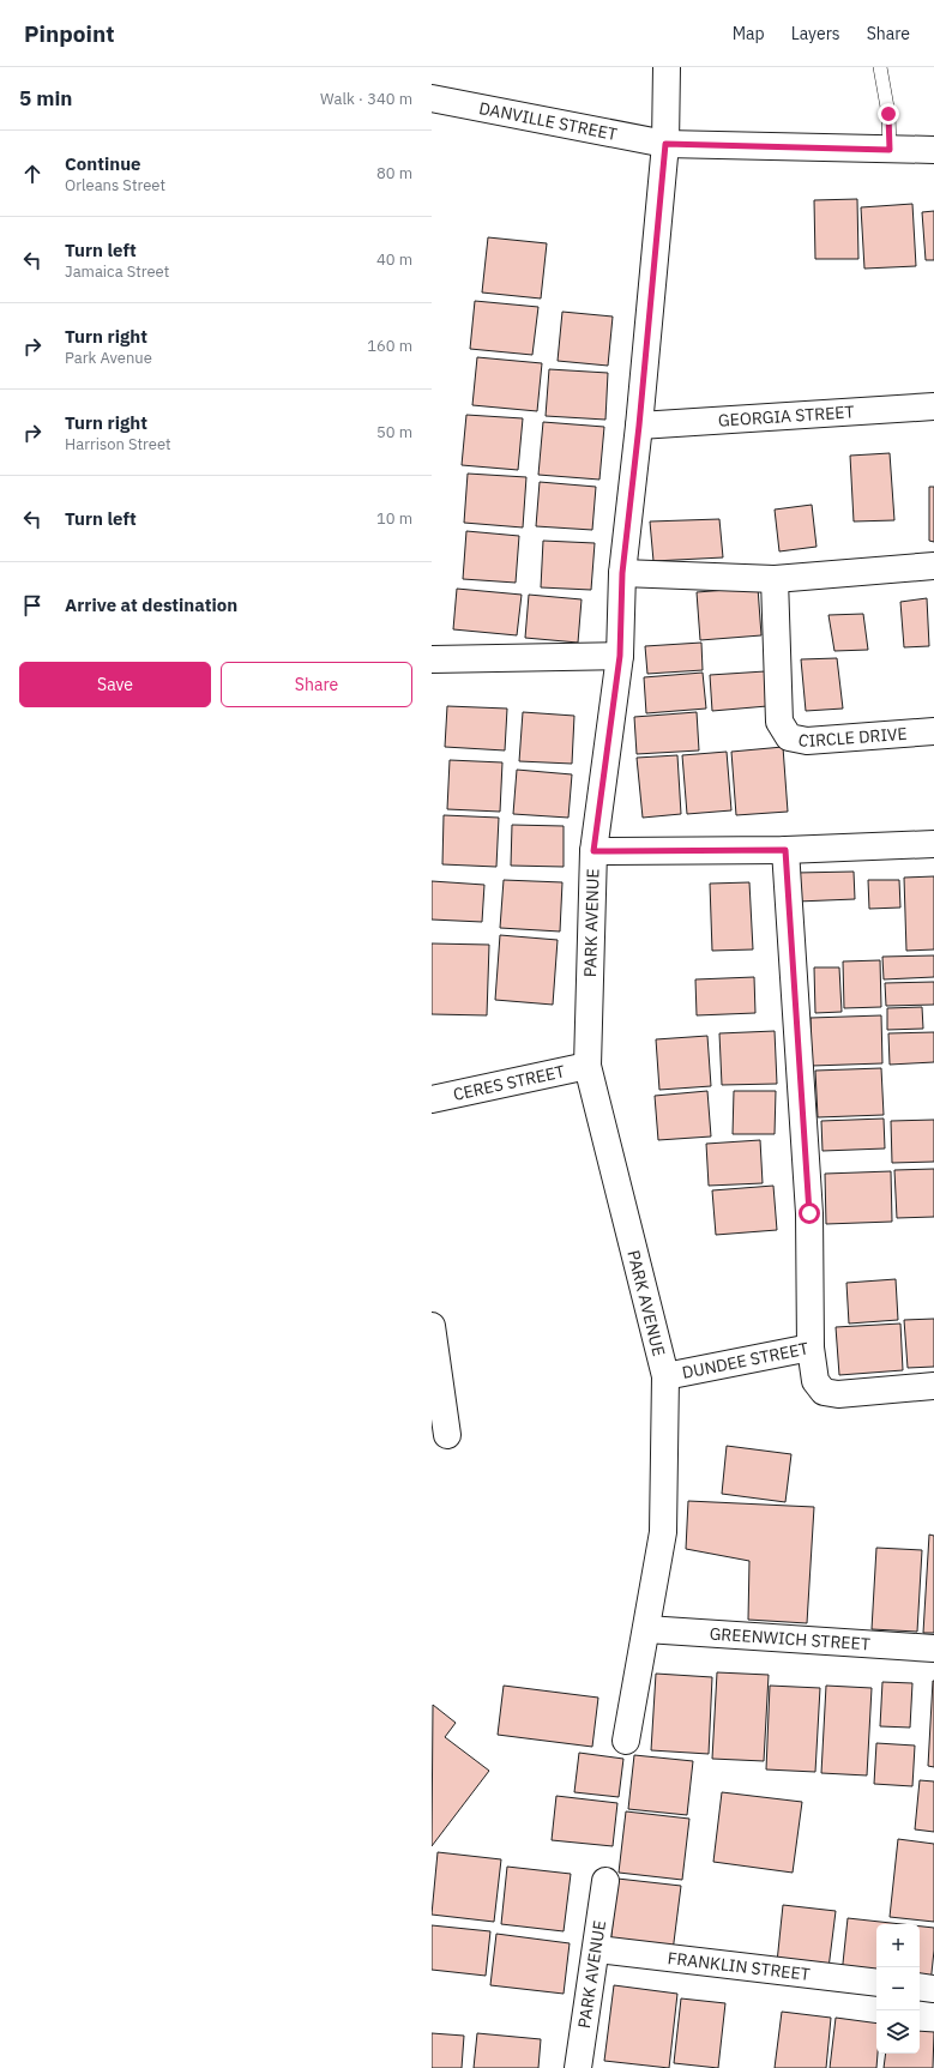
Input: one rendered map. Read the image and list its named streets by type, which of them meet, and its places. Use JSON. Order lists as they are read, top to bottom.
{
  "streets": {
    "street": [
      "DANVILLE STREET",
      "GEORGIA STREET",
      "CIRCLE DRIVE",
      "PARK AVENUE",
      "CERES STREET",
      "DUNDEE STREET",
      "GREENWICH STREET",
      "FRANKLIN STREET"
    ]
  },
  "crossings": [
    ["DANVILLE STREET", "PARK AVENUE"],
    ["GEORGIA STREET", "PARK AVENUE"],
    ["PARK AVENUE", "CERES STREET"],
    ["PARK AVENUE", "DUNDEE STREET"],
    ["PARK AVENUE", "GREENWICH STREET"],
    ["PARK AVENUE", "FRANKLIN STREET"]
  ],
  "page": {
    "header": "Pinpoint",
    "nav": ["Map", "Layers", "Share"],
    "heading": ["5 min", "Walk · 340 m"],
    "list": [
      ["Continue", "Orleans Street", "80 m"],
      ["Turn left", "Jamaica Street", "40 m"],
      ["Turn right", "Park Avenue", "160 m"],
      ["Turn right", "Harrison Street", "50 m"],
      ["Turn left", "10 m"],
      "Arrive at destination"
    ],
    "buttons": ["Save", "Share"],
    "map_buttons": ["+", "−"]
  }
}
